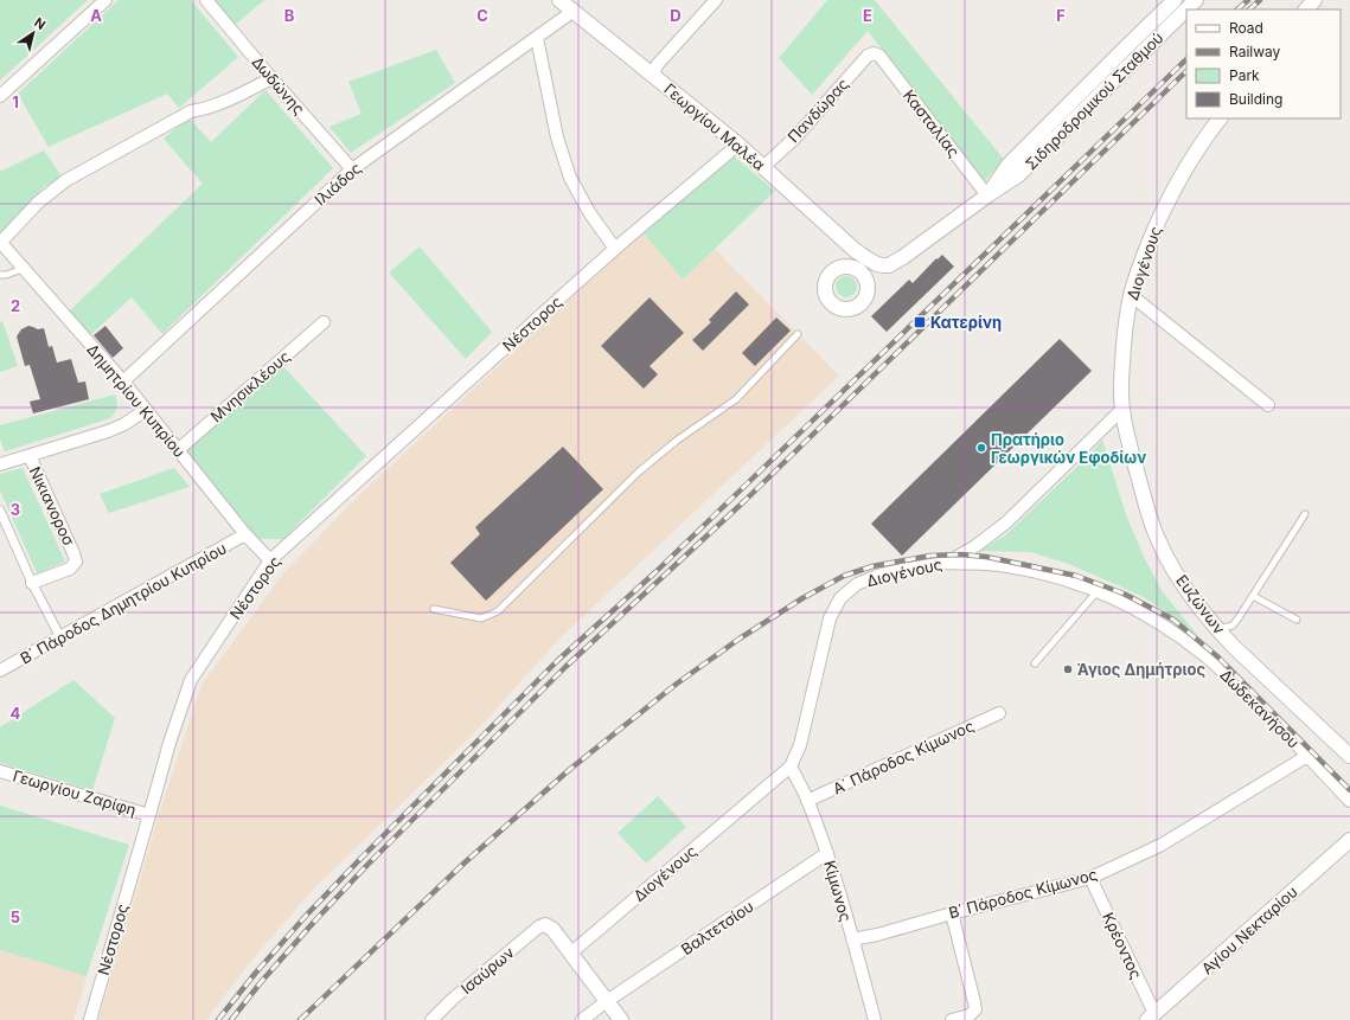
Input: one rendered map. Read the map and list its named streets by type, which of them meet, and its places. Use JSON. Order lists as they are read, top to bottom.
{
  "streets": {
    "street": [
      "Δωδώνης",
      "Σιδηροδρομικού Σταθμού",
      "Πανδώρας",
      "Κασταλίας",
      "Γεωργίου Μαλέα",
      "Ιλιάδος",
      "Διογένους",
      "Νέστορος",
      "Μνησικλέους",
      "Δημητρίου Κυπρίου",
      "Νικιανοροσ",
      "Β΄ Πάροδος Δημητρίου Κυπρίου",
      "Ευζώνων",
      "Δωδεκανήσου",
      "Α΄ Πάροδος Κίμωνος",
      "Γεωργίου Ζαρίφη",
      "Κίμωνος",
      "Β΄ Πάροδος Κίμωνος",
      "Βαλτετσίου",
      "Αγίου Νεκταρίου",
      "Κρέοντος",
      "Ισαύρων"
    ]
  },
  "crossings": [
    ["Δωδώνης", "Ιλιάδος"],
    ["Σιδηροδρομικού Σταθμού", "Κασταλίας"],
    ["Σιδηροδρομικού Σταθμού", "Γεωργίου Μαλέα"],
    ["Πανδώρας", "Κασταλίας"],
    ["Πανδώρας", "Γεωργίου Μαλέα"],
    ["Γεωργίου Μαλέα", "Ιλιάδος"],
    ["Γεωργίου Μαλέα", "Νέστορος"],
    ["Ιλιάδος", "Δημητρίου Κυπρίου"],
    ["Διογένους", "Ευζώνων"],
    ["Διογένους", "Δωδεκανήσου"],
    ["Διογένους", "Κίμωνος"],
    ["Νέστορος", "Δημητρίου Κυπρίου"],
    ["Νέστορος", "Γεωργίου Ζαρίφη"],
    ["Μνησικλέους", "Δημητρίου Κυπρίου"],
    ["Δημητρίου Κυπρίου", "Β΄ Πάροδος Δημητρίου Κυπρίου"],
    ["Δωδεκανήσου", "Β΄ Πάροδος Κίμωνος"],
    ["Α΄ Πάροδος Κίμωνος", "Κίμωνος"],
    ["Κίμωνος", "Β΄ Πάροδος Κίμωνος"],
    ["Κίμωνος", "Βαλτετσίου"],
    ["Β΄ Πάροδος Κίμωνος", "Κρέοντος"],
    ["Αγίου Νεκταρίου", "Κρέοντος"]
  ],
  "places": {
    "transit": ["Κατερίνη"],
    "other": ["Πρατήριο Γεωργικών Εφοδίων", "Άγιος Δημήτριος"]
  },
  "legend": [
    "Road",
    "Railway",
    "Park",
    "Building"
  ],
  "north": "top right",
  "grid": {
    "columns": [
      "A",
      "B",
      "C",
      "D",
      "E",
      "F"
    ],
    "rows": [
      "1",
      "2",
      "3",
      "4",
      "5"
    ]
  }
}
